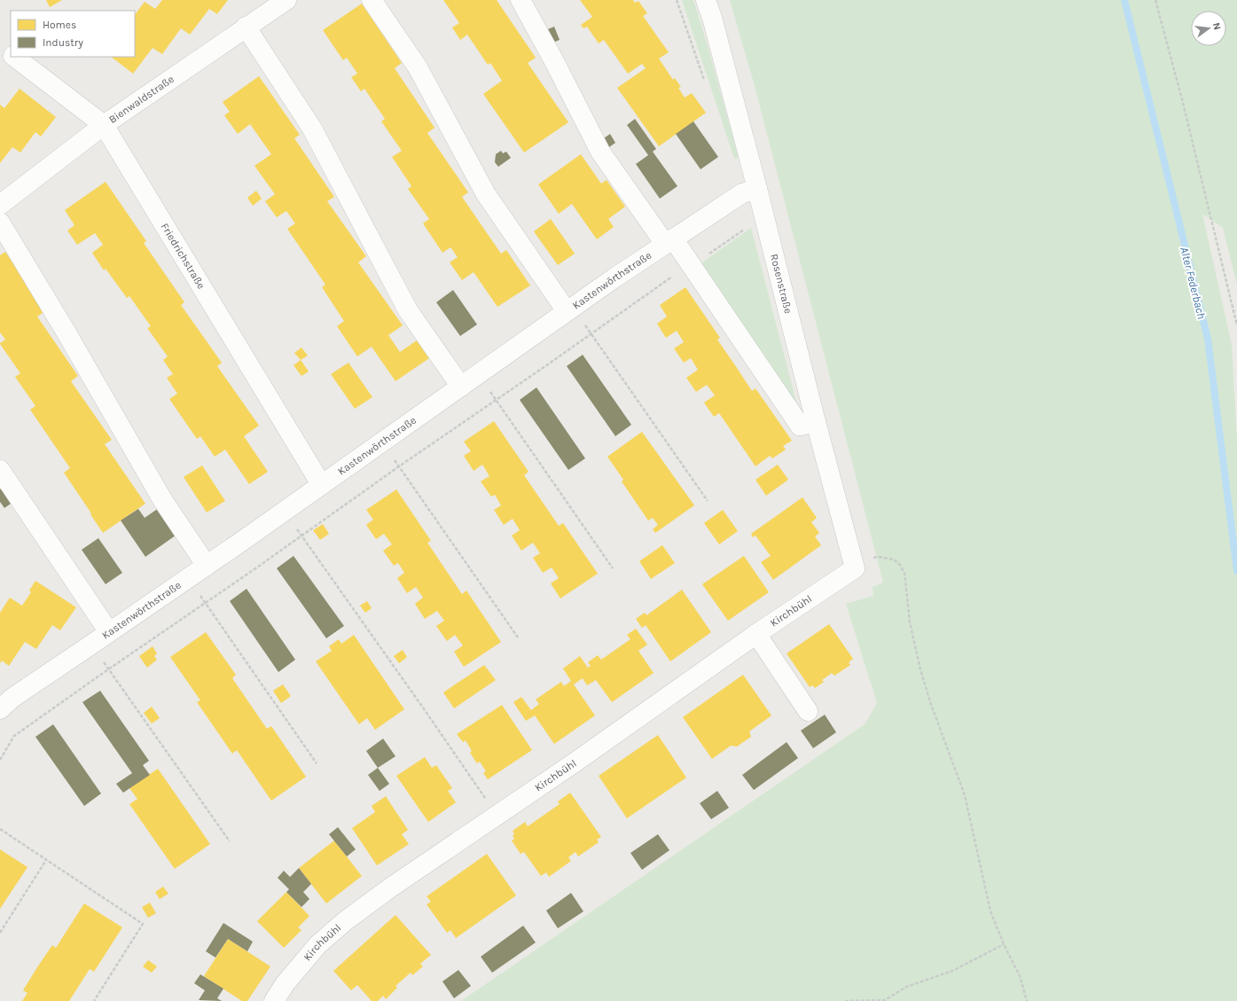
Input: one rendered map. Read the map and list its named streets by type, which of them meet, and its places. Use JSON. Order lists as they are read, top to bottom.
{
  "streets": {
    "street": [
      "Bienwaldstraße",
      "Friedrichstraße",
      "Kastenwörthstraße",
      "Rosenstraße",
      "Kirchbühl"
    ]
  },
  "crossings": [
    ["Bienwaldstraße", "Friedrichstraße"],
    ["Friedrichstraße", "Kastenwörthstraße"],
    ["Kastenwörthstraße", "Rosenstraße"],
    ["Rosenstraße", "Kirchbühl"]
  ],
  "water": ["Alter Federbach"],
  "legend": ["Homes", "Industry"],
  "north": "right"
}
